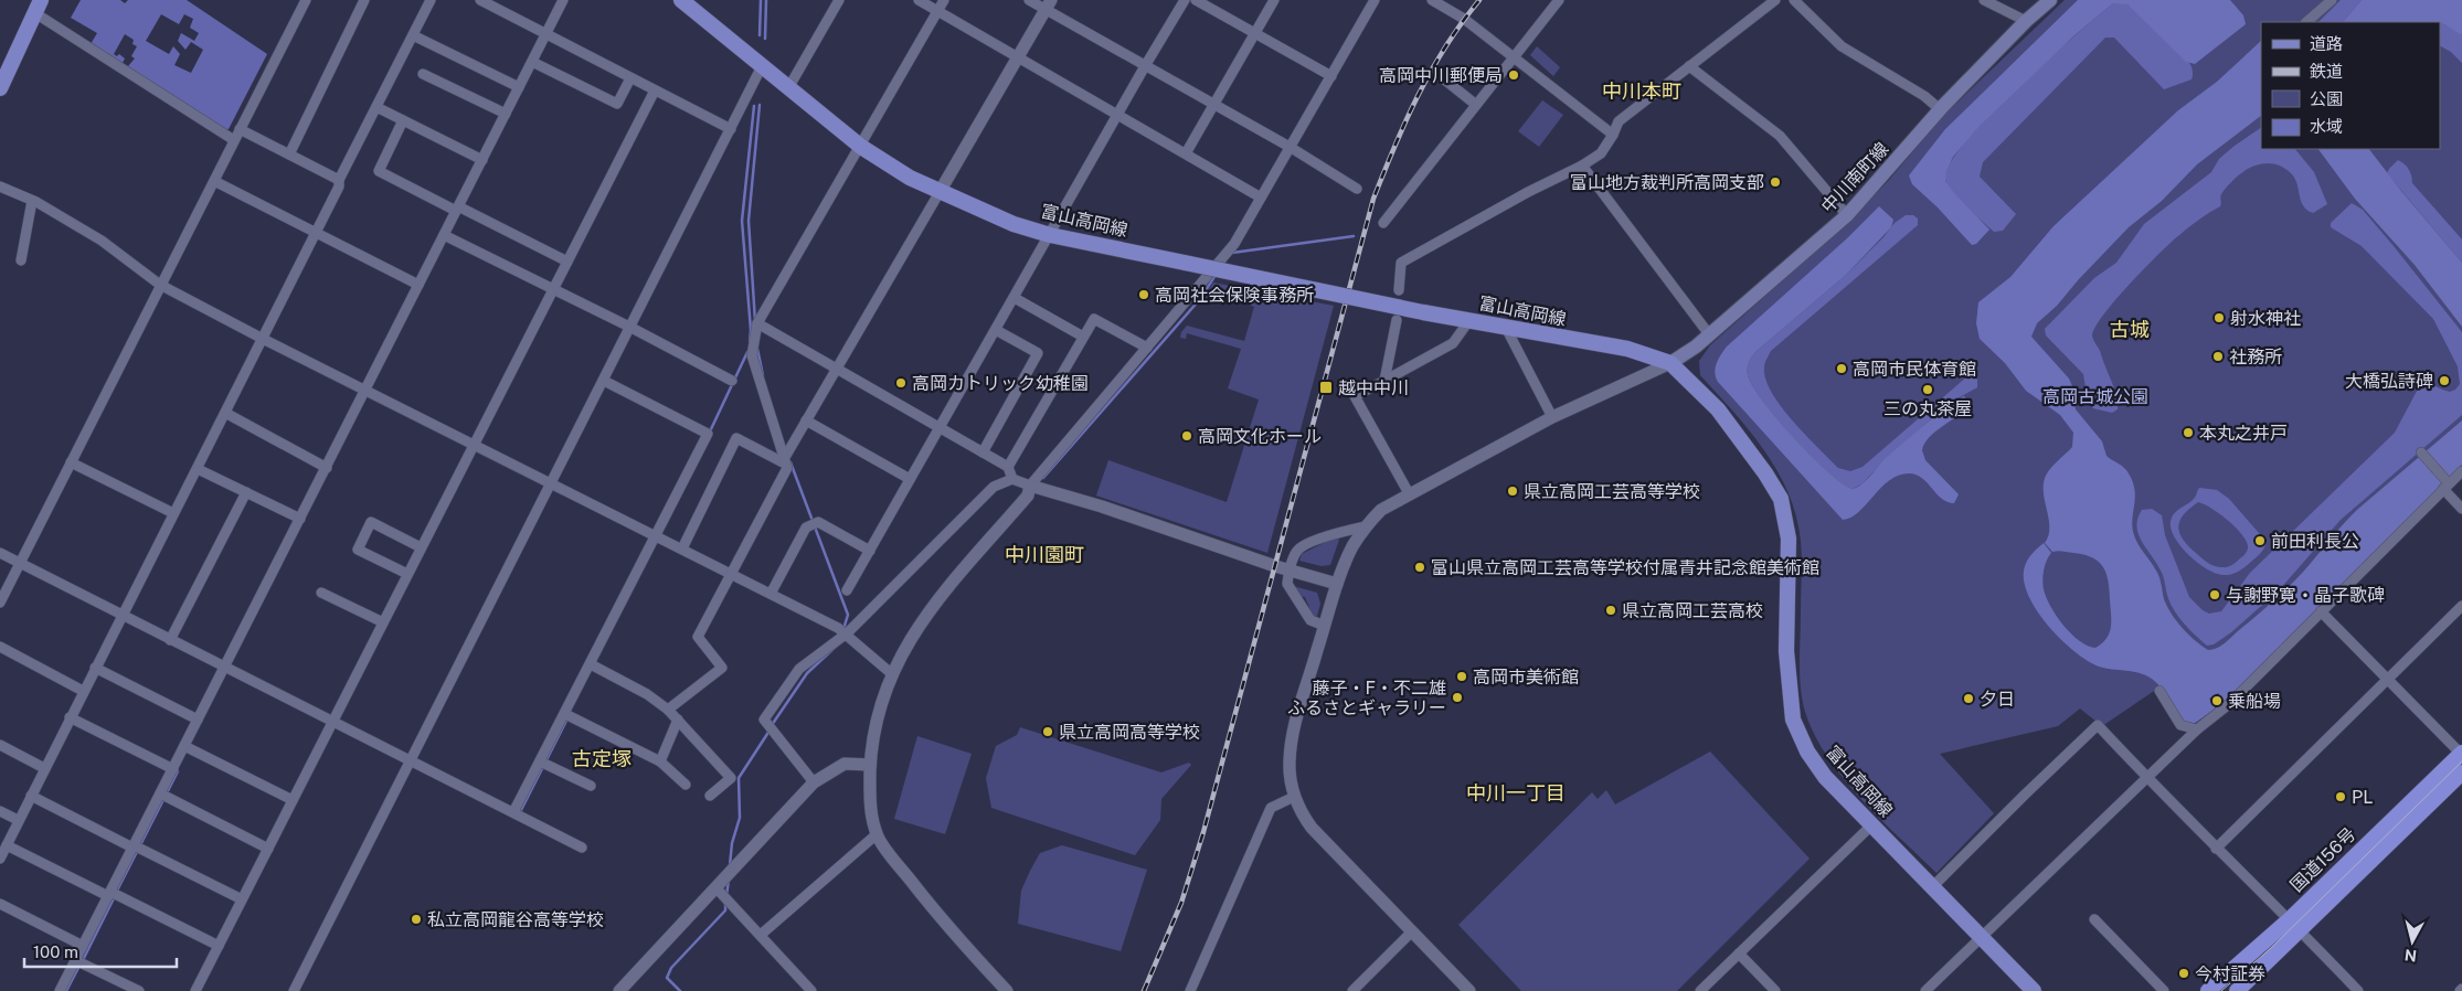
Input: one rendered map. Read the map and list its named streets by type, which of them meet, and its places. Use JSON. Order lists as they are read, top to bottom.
{
  "streets": {
    "highway": ["国道156号"],
    "main road": ["中川南町線", "富山高岡線"]
  },
  "crossings": [
    ["中川南町線", "富山高岡線"]
  ],
  "districts": [
    "中川本町",
    "古城",
    "中川園町",
    "古定塚",
    "中川一丁目"
  ],
  "parks": ["高岡古城公園"],
  "places": {
    "other": [
      "高岡中川郵便局",
      "富山地方裁判所高岡支部",
      "高岡社会保険事務所",
      "射水神社",
      "社務所",
      "高岡市民体育館",
      "大橋弘詩碑",
      "高岡カトリック幼稚園",
      "三の丸茶屋",
      "本丸之井戸",
      "高岡文化ホール",
      "県立高岡工芸高等学校",
      "前田利長公",
      "富山県立高岡工芸高等学校付属青井記念館美術館",
      "与謝野寛・晶子歌碑",
      "県立高岡工芸高校",
      "高岡市美術館",
      "藤子・F・不二雄 ふるさとギャラリー",
      "夕日",
      "乗船場",
      "県立高岡高等学校",
      "PL",
      "私立高岡龍谷高等学校",
      "今村証券"
    ],
    "transit": ["越中中川"]
  },
  "legend": [
    "道路",
    "鉄道",
    "公園",
    "水域"
  ],
  "scale_bar": "100 m",
  "north": "bottom"
}
